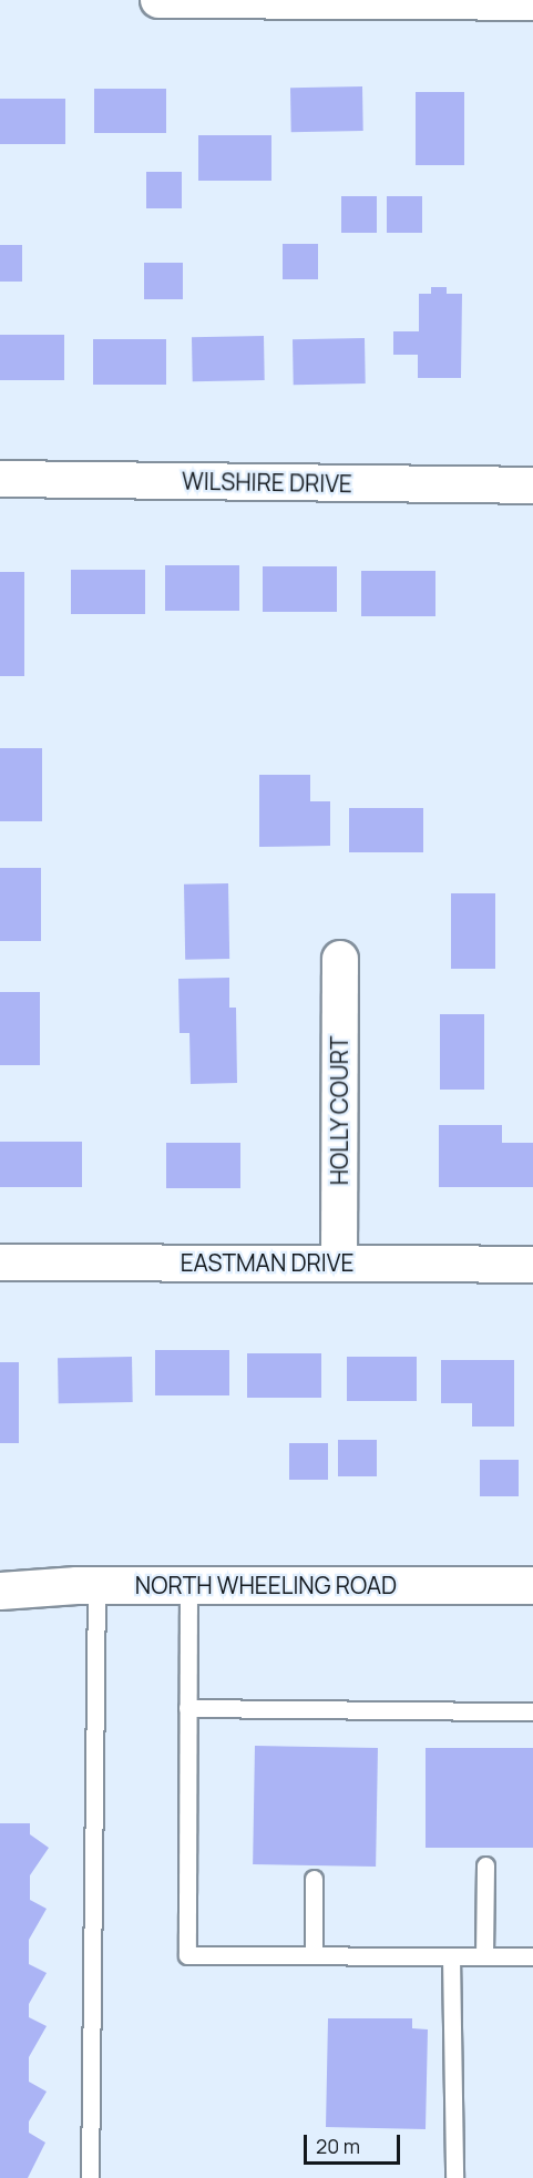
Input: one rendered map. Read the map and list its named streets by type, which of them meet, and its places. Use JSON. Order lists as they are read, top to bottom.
{
  "streets": {
    "street": [
      "WILSHIRE DRIVE",
      "HOLLY COURT",
      "EASTMAN DRIVE",
      "NORTH WHEELING ROAD"
    ]
  },
  "crossings": [
    ["HOLLY COURT", "EASTMAN DRIVE"]
  ],
  "scale_bar": "20 m"
}
